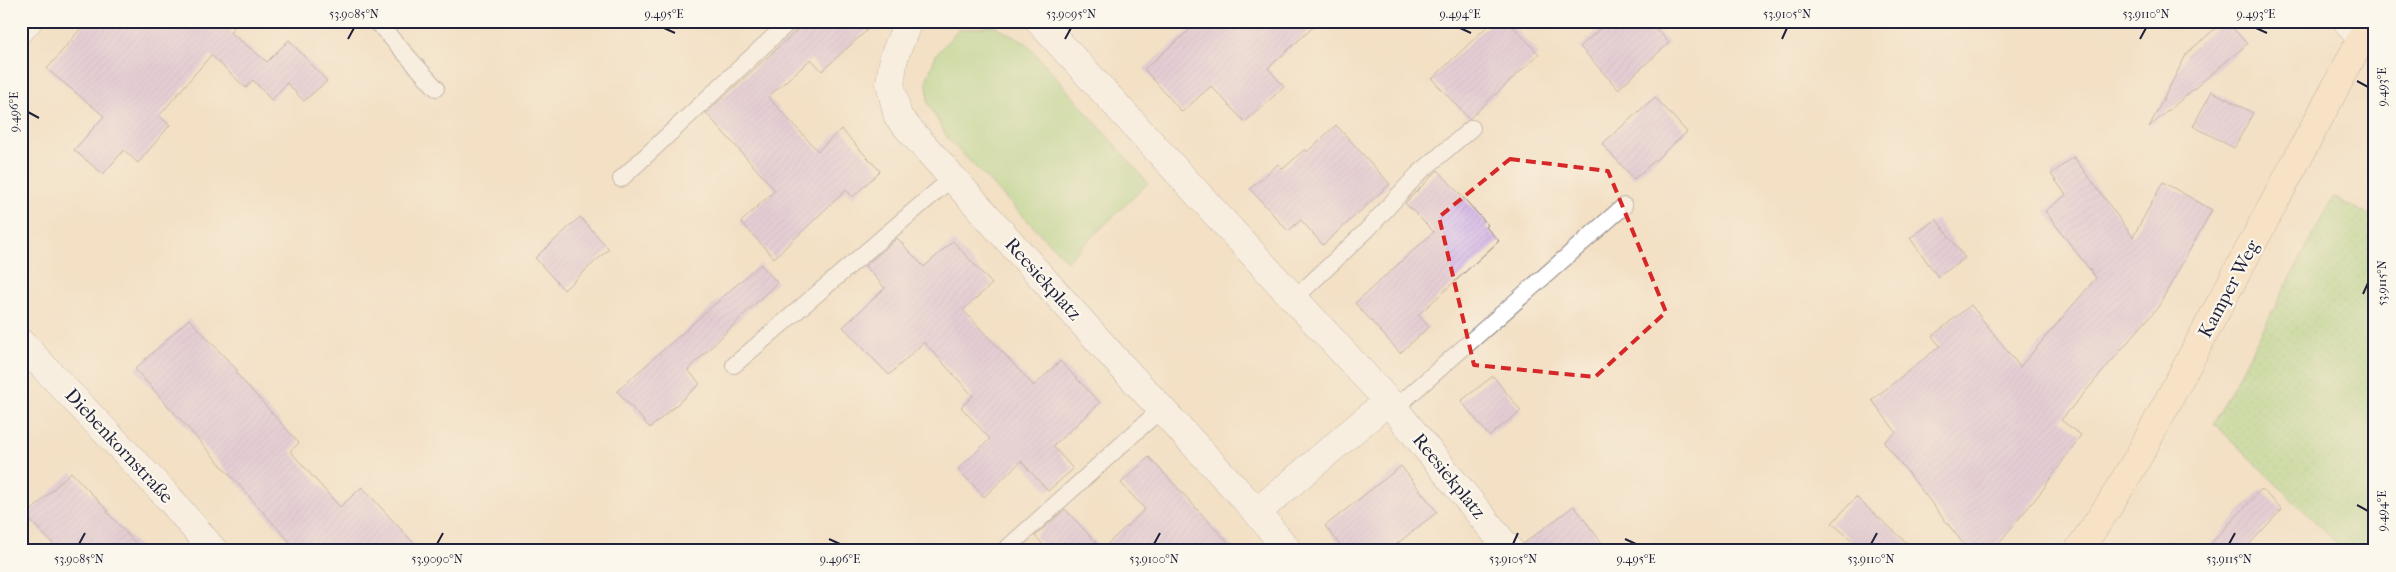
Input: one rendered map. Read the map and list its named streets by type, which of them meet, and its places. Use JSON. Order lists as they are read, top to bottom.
{
  "streets": {
    "main road": ["Kamper Weg"],
    "street": ["Reesiekplatz", "Diebenkornstraße"]
  },
  "coordinates": [
    "53.9085°N",
    "9.495°E",
    "53.9095°N",
    "9.494°E",
    "53.9105°N",
    "53.9110°N",
    "9.493°E",
    "9.496°E",
    "53.9115°N",
    "53.9090°N",
    "53.9100°N"
  ]
}
